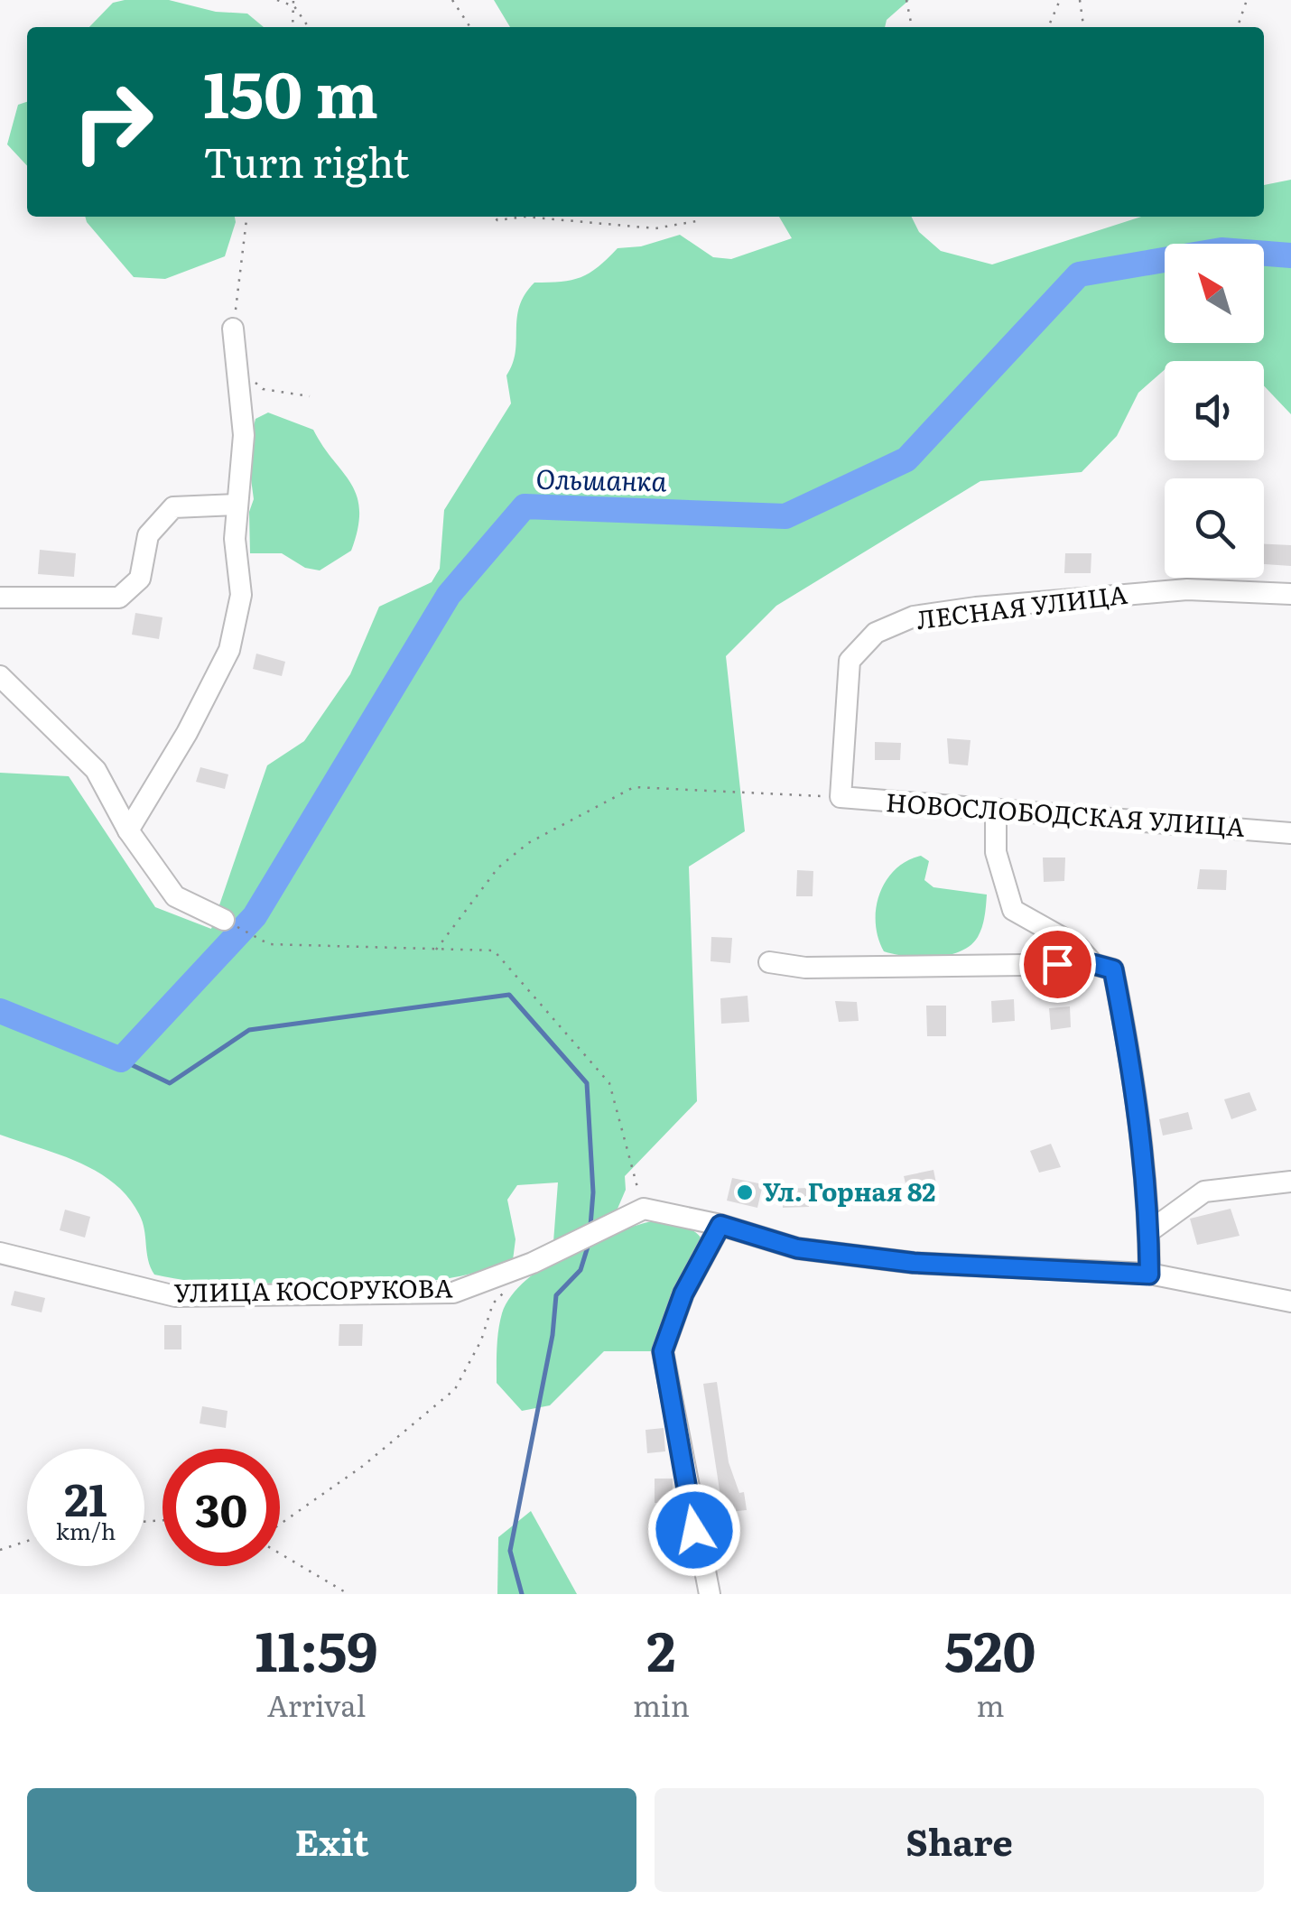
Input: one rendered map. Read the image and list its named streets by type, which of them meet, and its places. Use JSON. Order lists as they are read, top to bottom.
{
  "streets": {
    "street": ["ЛЕСНАЯ УЛИЦА", "НОВОСЛОБОДСКАЯ УЛИЦА", "УЛИЦА КОСОРУКОВА"]
  },
  "crossings": [
    ["ЛЕСНАЯ УЛИЦА", "НОВОСЛОБОДСКАЯ УЛИЦА"]
  ],
  "water": ["Ольшанка"],
  "places": ["Ул. Горная 82"],
  "north": "top left",
  "page": {
    "turn": ["150 m", "Turn right"],
    "speed": "21 km/h",
    "limit": "30",
    "eta": [
      "11:59",
      "Arrival",
      "2",
      "min",
      "520",
      "m"
    ],
    "buttons": ["Exit", "Share"]
  }
}
